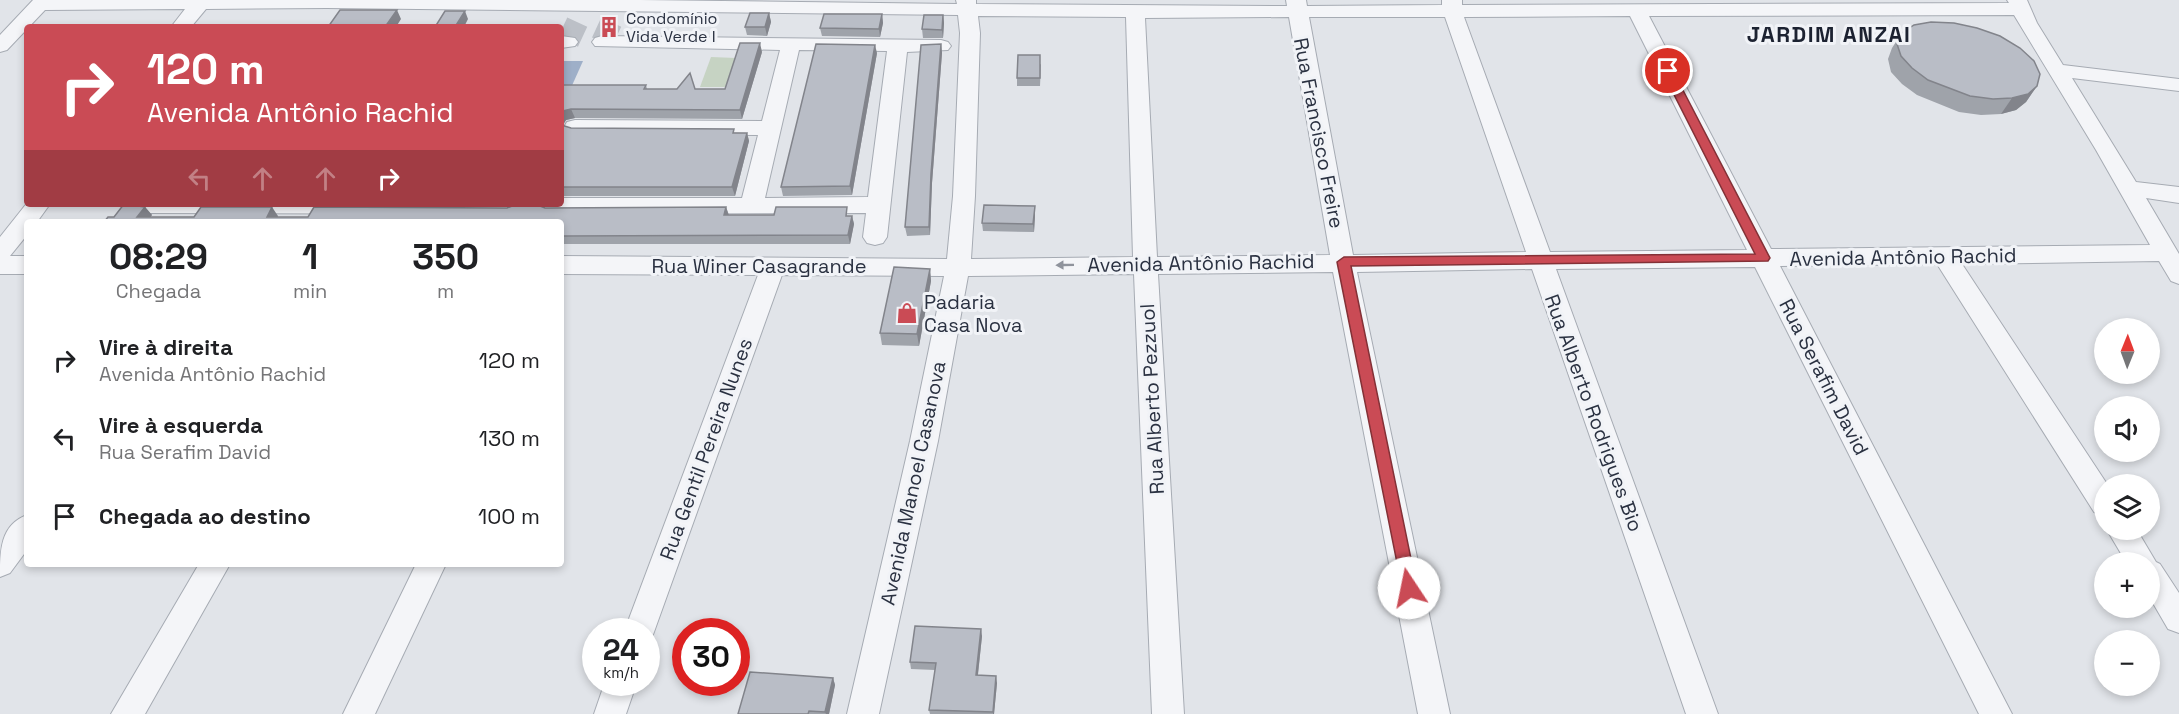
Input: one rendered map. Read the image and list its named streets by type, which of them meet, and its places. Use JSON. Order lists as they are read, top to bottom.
{
  "streets": {
    "street": [
      "Rua Francisco Freire",
      "Avenida Antônio Rachid",
      "Rua Winer Casagrande",
      "Rua Serafim David",
      "Rua Alberto Pezzuol",
      "Rua Alberto Rodrigues Bio",
      "Rua Gentil Pereira Nunes",
      "Avenida Manoel Casanova"
    ]
  },
  "crossings": [
    ["Rua Francisco Freire", "Avenida Antônio Rachid"],
    ["Avenida Antônio Rachid", "Rua Winer Casagrande"],
    ["Avenida Antônio Rachid", "Rua Serafim David"],
    ["Avenida Antônio Rachid", "Rua Alberto Pezzuol"],
    ["Avenida Antônio Rachid", "Rua Alberto Rodrigues Bio"],
    ["Avenida Antônio Rachid", "Avenida Manoel Casanova"],
    ["Rua Winer Casagrande", "Rua Gentil Pereira Nunes"],
    ["Rua Winer Casagrande", "Avenida Manoel Casanova"]
  ],
  "districts": ["JARDIM ANZAI"],
  "places": {
    "building": ["Condomínio Vida Verde I"],
    "shop": ["Padaria Casa Nova"]
  },
  "north": "top",
  "page": {
    "turn": ["120 m", "Avenida Antônio Rachid"],
    "eta": [
      "08:29",
      "Chegada",
      "1",
      "min",
      "350",
      "m"
    ],
    "map_buttons": ["+", "−"],
    "list": [
      {
        "name": "Vire à direita",
        "note": "Avenida Antônio Rachid",
        "value": "120 m"
      },
      {
        "name": "Vire à esquerda",
        "note": "Rua Serafim David",
        "value": "130 m"
      },
      {
        "name": "Chegada ao destino",
        "value": "100 m"
      }
    ],
    "speed": "24 km/h",
    "limit": "30"
  }
}
